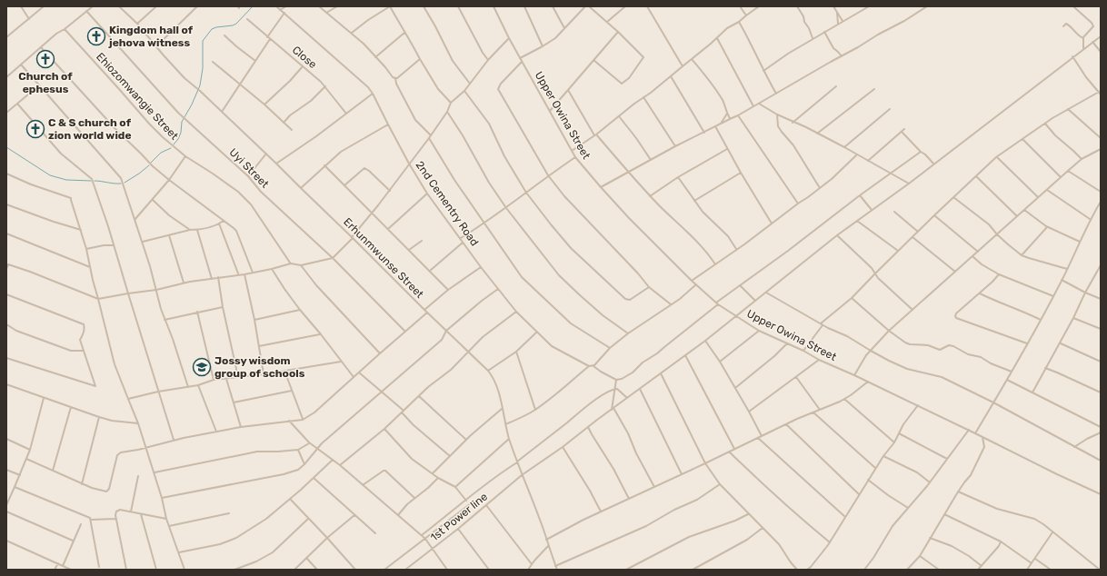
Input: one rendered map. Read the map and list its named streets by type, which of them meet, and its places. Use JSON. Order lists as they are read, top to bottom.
{
  "streets": {
    "street": [
      "Close",
      "Ehiozomwangie Street",
      "Upper Owina Street",
      "Uyi Street",
      "2nd Cementry Road",
      "Erhunmwunse Street",
      "1st Power line"
    ]
  },
  "crossings": [
    ["Upper Owina Street", "1st Power line"],
    ["Erhunmwunse Street", "1st Power line"]
  ],
  "places": {
    "church": ["Kingdom hall of jehova witness", "Church of ephesus", "C & S church of zion world wide"],
    "school or university": ["Jossy wisdom group of schools"]
  }
}
